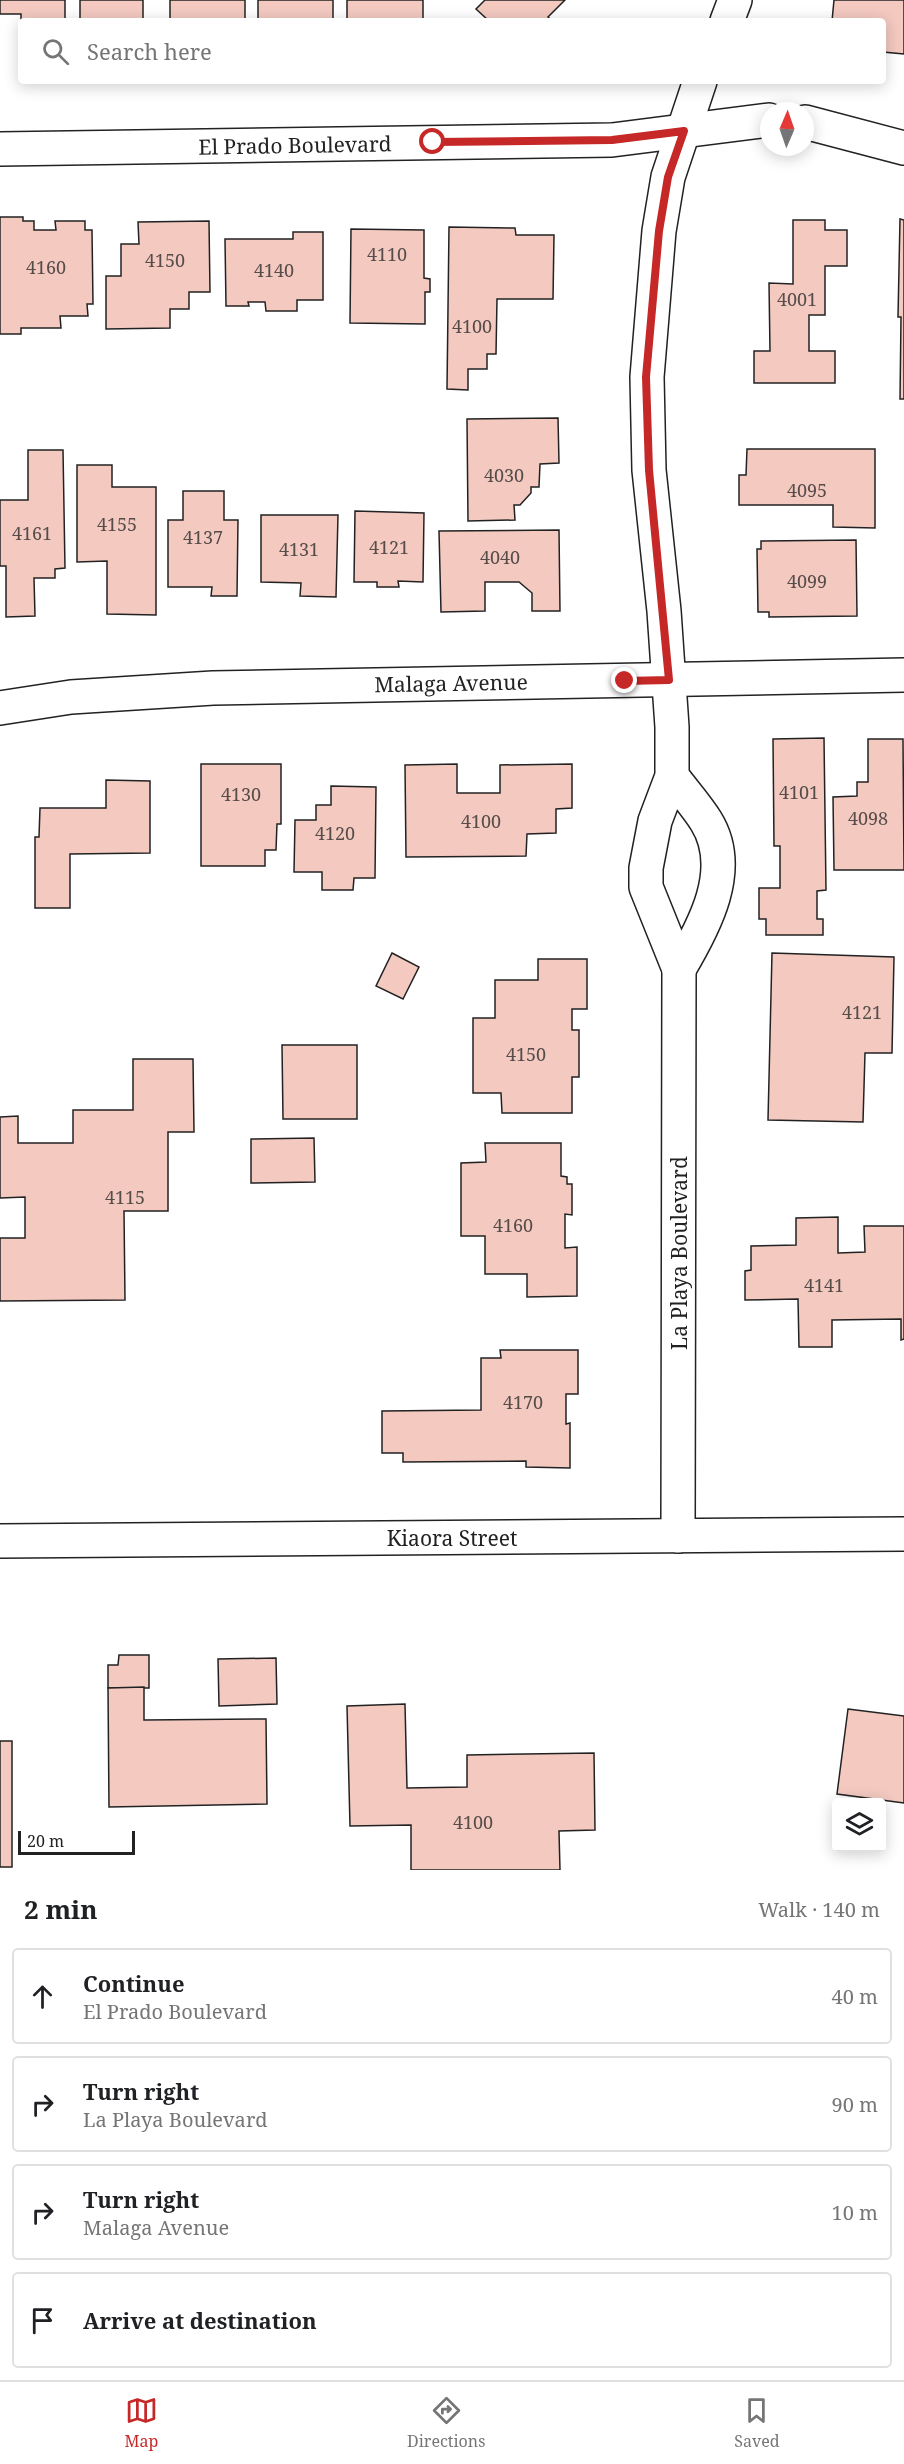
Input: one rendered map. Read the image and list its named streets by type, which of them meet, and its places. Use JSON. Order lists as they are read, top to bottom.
{
  "streets": {
    "street": [
      "El Prado Boulevard",
      "Malaga Avenue",
      "La Playa Boulevard",
      "Kiaora Street"
    ]
  },
  "crossings": [
    ["El Prado Boulevard", "La Playa Boulevard"],
    ["Malaga Avenue", "La Playa Boulevard"],
    ["La Playa Boulevard", "Kiaora Street"]
  ],
  "house_numbers": [
    "4110",
    "4150",
    "4160",
    "4140",
    "4001",
    "4100",
    "4030",
    "4095",
    "4155",
    "4161",
    "4137",
    "4121",
    "4131",
    "4040",
    "4099",
    "4101",
    "4130",
    "4098",
    "4100",
    "4120",
    "4121",
    "4150",
    "4115",
    "4160",
    "4141",
    "4170",
    "4100"
  ],
  "scale_bar": "20 m",
  "north": "top",
  "page": {
    "search": "Search here",
    "scale": "20 m",
    "heading": ["2 min", "Walk · 140 m"],
    "list": [
      ["Continue", "El Prado Boulevard", "40 m"],
      ["Turn right", "La Playa Boulevard", "90 m"],
      ["Turn right", "Malaga Avenue", "10 m"],
      "Arrive at destination"
    ],
    "nav": ["Map", "Directions", "Saved"]
  }
}
